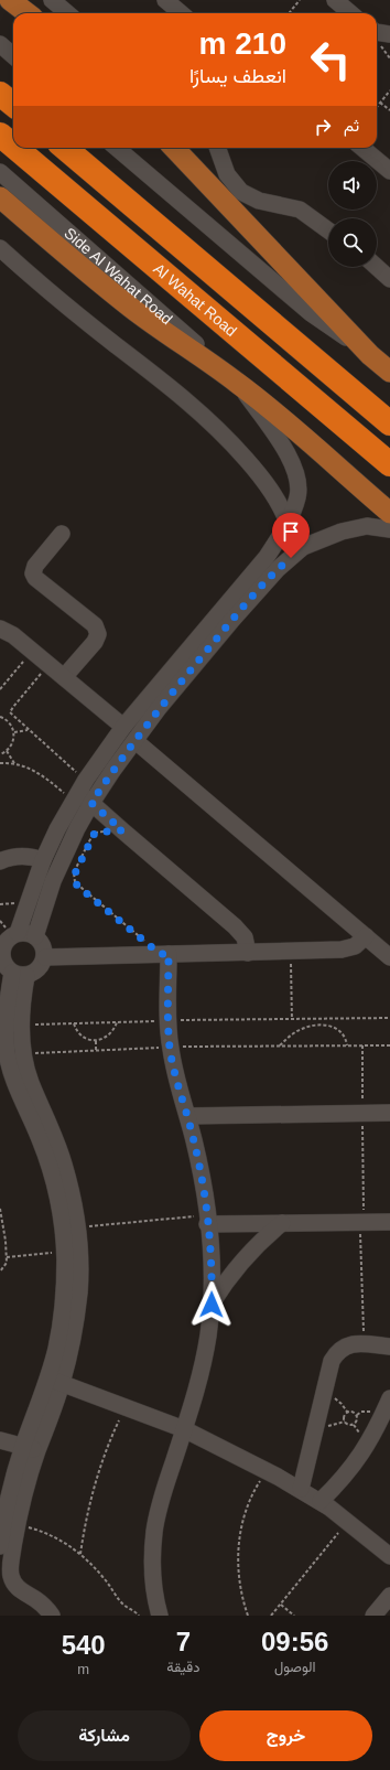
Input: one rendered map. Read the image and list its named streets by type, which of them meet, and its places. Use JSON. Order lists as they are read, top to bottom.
{
  "streets": {
    "highway": ["Al Wahat Road"],
    "street": ["Side Al Wahat Road"]
  },
  "page": {
    "turn": ["210 m", "انعطف يسارًا"],
    "then": "ثم",
    "eta": [
      "09:56",
      "الوصول",
      "7",
      "دقيقة",
      "540",
      "m"
    ],
    "buttons": ["خروج", "مشاركة"]
  }
}
